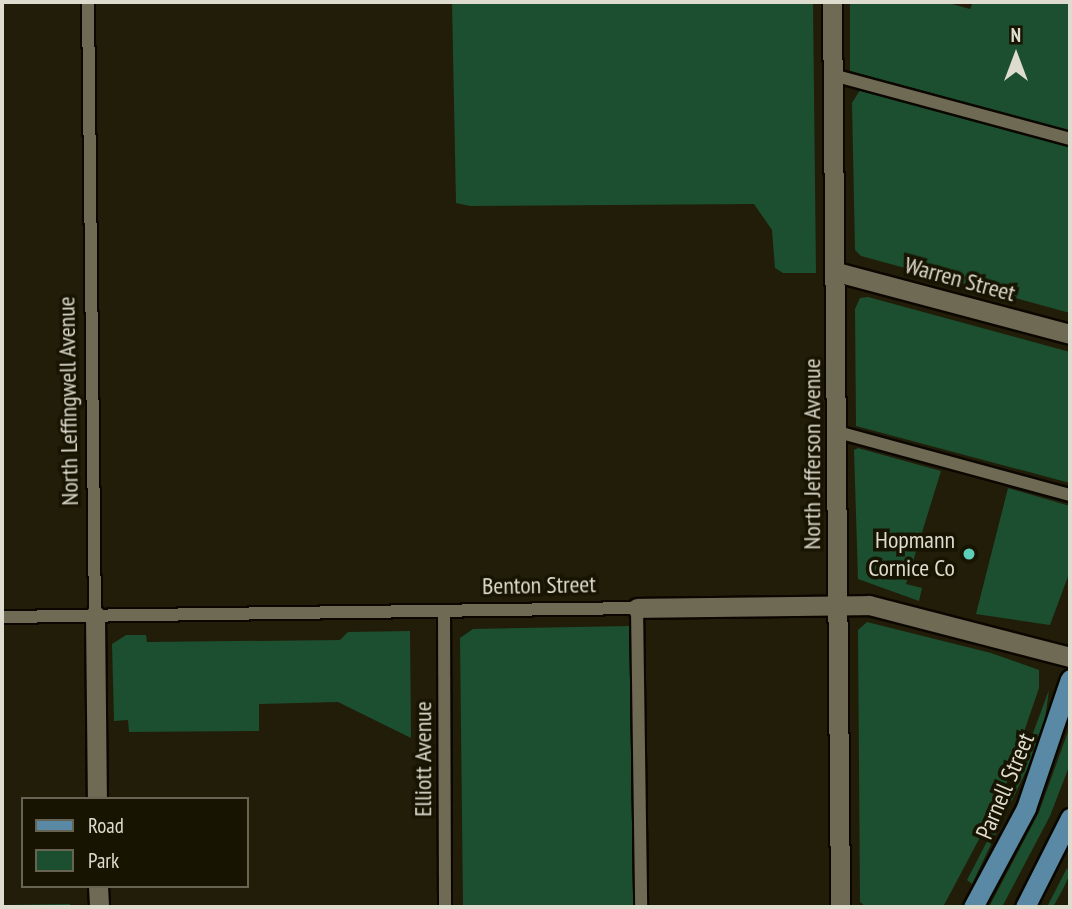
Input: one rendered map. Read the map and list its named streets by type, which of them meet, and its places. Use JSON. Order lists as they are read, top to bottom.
{
  "streets": {
    "main road": ["Parnell Street"],
    "street": [
      "Warren Street",
      "North Leffingwell Avenue",
      "North Jefferson Avenue",
      "Benton Street"
    ],
    "lane": ["Elliott Avenue"]
  },
  "crossings": [
    ["Warren Street", "North Jefferson Avenue"],
    ["North Leffingwell Avenue", "Benton Street"],
    ["North Jefferson Avenue", "Benton Street"],
    ["Benton Street", "Elliott Avenue"]
  ],
  "places": ["Hopmann Cornice Co"],
  "legend": ["Road", "Park"],
  "north": "top"
}
